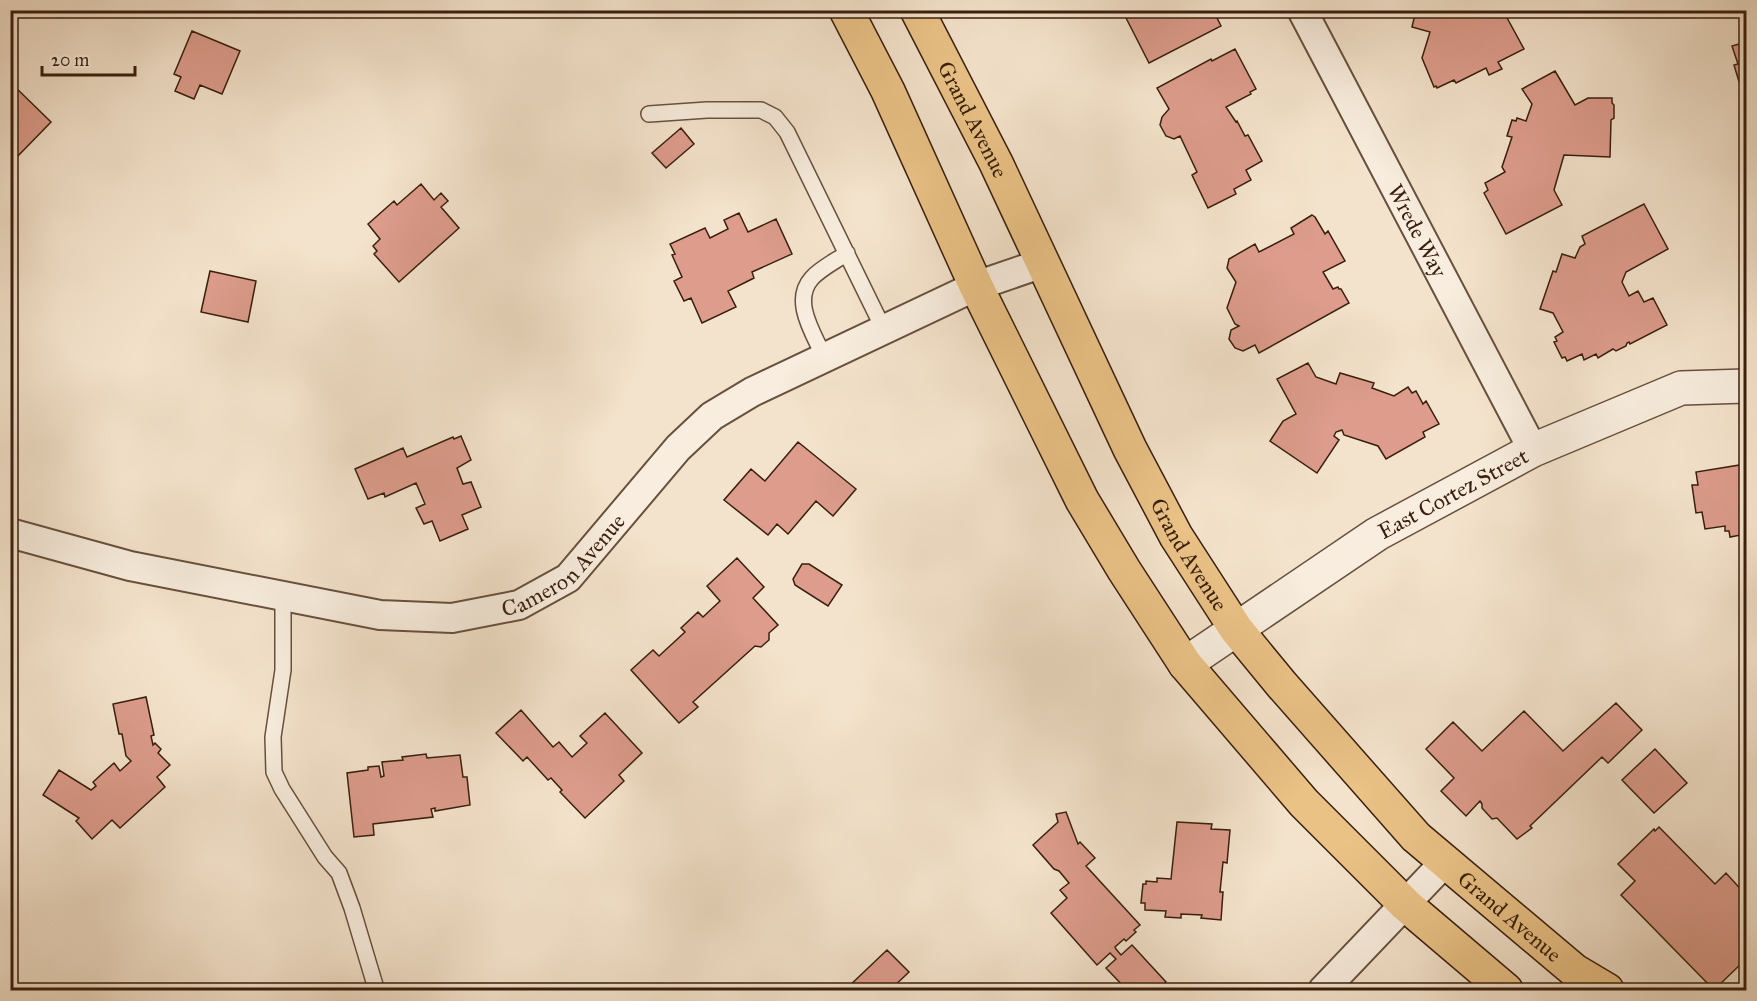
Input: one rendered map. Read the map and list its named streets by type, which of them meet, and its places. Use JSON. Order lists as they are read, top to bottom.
{
  "streets": {
    "main road": ["Grand Avenue"],
    "street": ["Wrede Way", "East Cortez Street", "Cameron Avenue"]
  },
  "crossings": [
    ["Grand Avenue", "East Cortez Street"],
    ["Grand Avenue", "Cameron Avenue"],
    ["Wrede Way", "East Cortez Street"]
  ],
  "scale_bar": "20 m"
}
